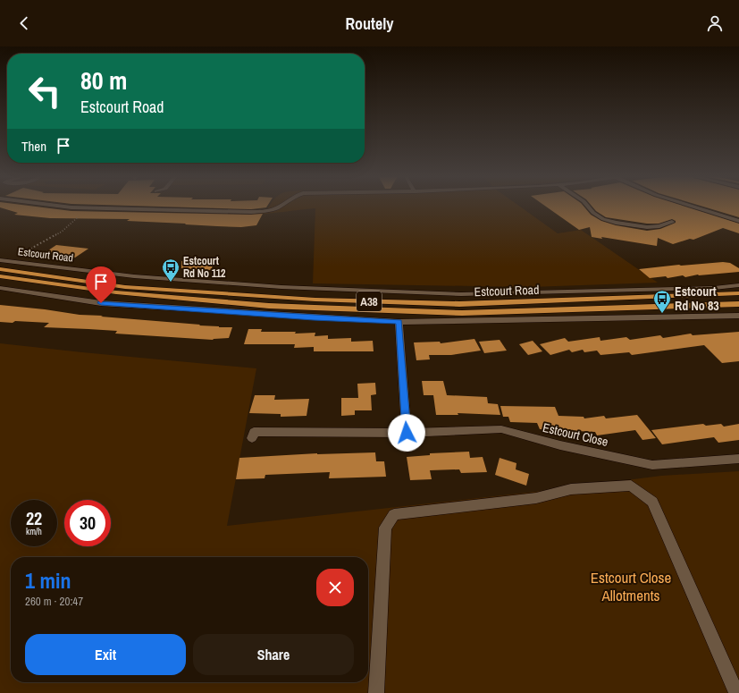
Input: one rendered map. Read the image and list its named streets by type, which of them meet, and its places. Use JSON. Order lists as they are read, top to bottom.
{
  "streets": {
    "main road": ["Estcourt Road", "A38"],
    "street": ["Estcourt Close"]
  },
  "parks": ["Estcourt Close Allotments"],
  "places": {
    "bus stop": ["Estcourt Rd No 112", "Estcourt Rd No 83"]
  },
  "page": {
    "header": "Routely",
    "turn": ["80 m", "Estcourt Road"],
    "then": "Then",
    "speed": "22 km/h",
    "limit": "30",
    "heading": ["1 min", "260 m · 20:47"],
    "buttons": ["Exit", "Share"]
  }
}
